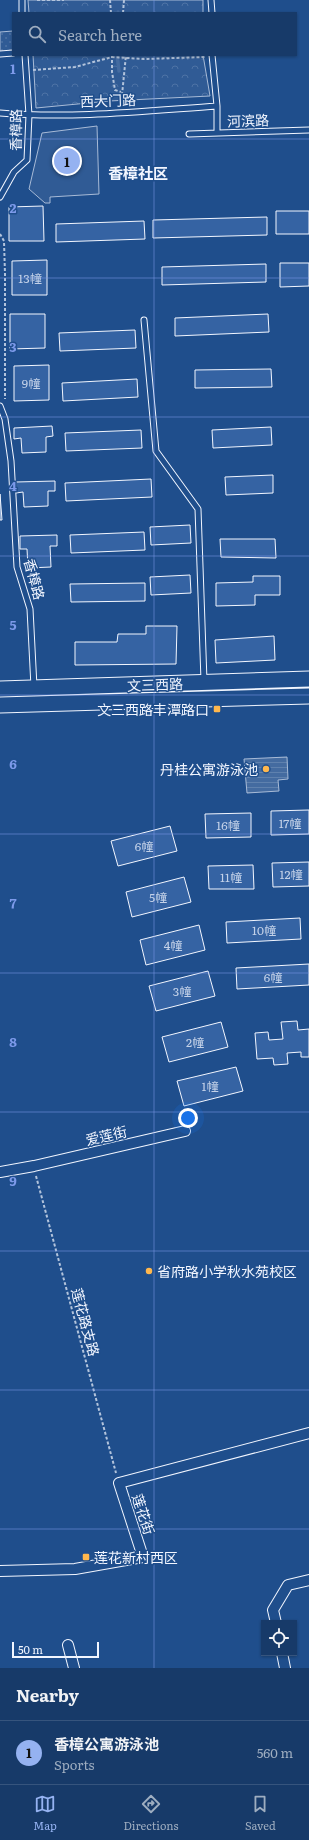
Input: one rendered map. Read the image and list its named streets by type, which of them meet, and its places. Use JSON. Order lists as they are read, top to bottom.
{
  "streets": {
    "main road": ["文三西路"],
    "street": ["爱莲街", "莲花街"],
    "lane": ["西大门路", "河滨路", "香樟路"],
    "path": ["莲花路支路"]
  },
  "crossings": [
    ["西大门路", "香樟路"],
    ["香樟路", "文三西路"],
    ["爱莲街", "莲花路支路"],
    ["莲花路支路", "莲花街"]
  ],
  "districts": ["香樟社区"],
  "places": {
    "transit": ["文三西路丰潭路口", "莲花新村西区"],
    "other": ["丹桂公寓游泳池", "省府路小学秋水苑校区"]
  },
  "house_numbers": [
    "13幢",
    "9幢",
    "17幢",
    "16幢",
    "6幢",
    "12幢",
    "11幢",
    "5幢",
    "10幢",
    "4幢",
    "6幢",
    "3幢",
    "2幢",
    "1幢"
  ],
  "scale_bar": "50 m",
  "page": {
    "search": "Search here",
    "pins": "1",
    "scale": "50 m",
    "heading": "Nearby",
    "list": [
      {
        "mark": "1",
        "name": "香樟公寓游泳池",
        "note": "Sports",
        "value": "560 m"
      }
    ],
    "nav": ["Map", "Directions", "Saved"]
  },
  "grid": {
    "rows": [
      "1",
      "2",
      "3",
      "4",
      "5",
      "6",
      "7",
      "8",
      "9"
    ]
  }
}
